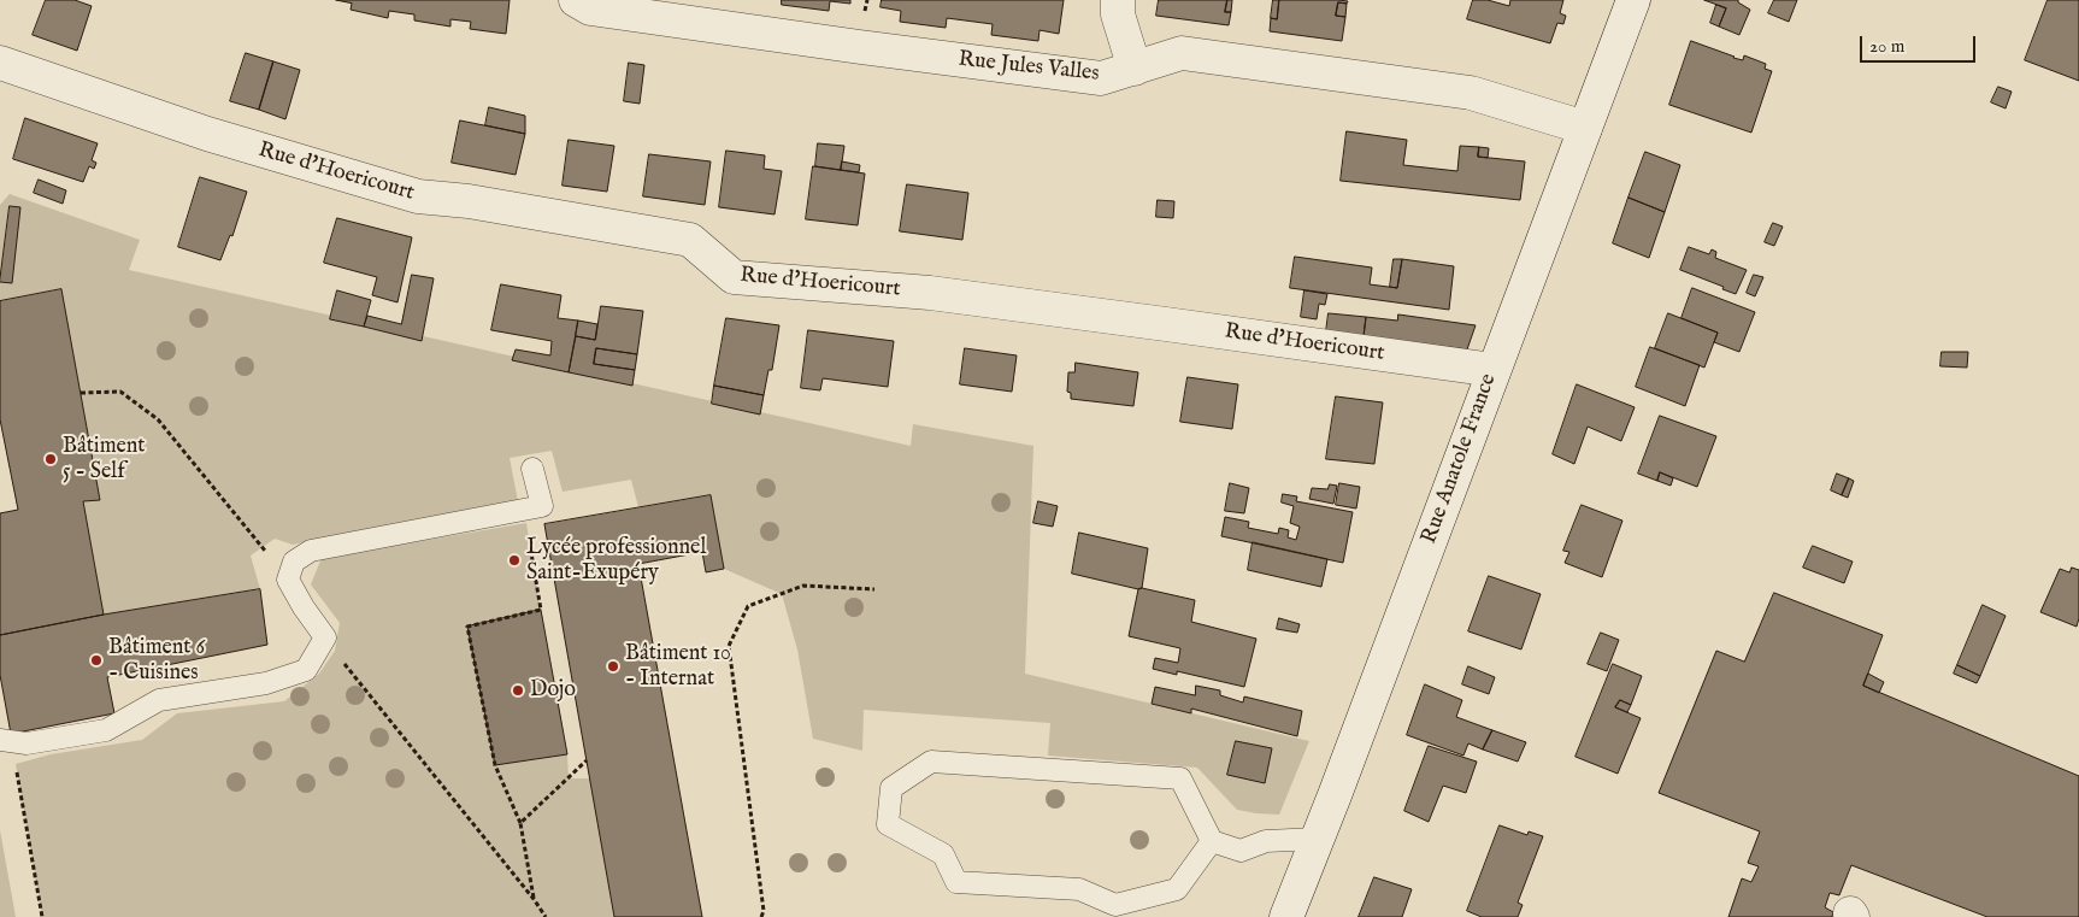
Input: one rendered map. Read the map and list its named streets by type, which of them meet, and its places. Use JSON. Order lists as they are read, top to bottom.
{
  "streets": {
    "street": ["Rue Jules Valles", "Rue d'Hoericourt", "Rue Anatole France"]
  },
  "crossings": [
    ["Rue Jules Valles", "Rue Anatole France"],
    ["Rue d'Hoericourt", "Rue Anatole France"]
  ],
  "places": [
    "Bâtiment 5 - Self",
    "Lycée professionnel Saint-Exupéry",
    "Bâtiment 6 - Cuisines",
    "Bâtiment 10 - Internat",
    "Dojo"
  ],
  "scale_bar": "20 m"
}
